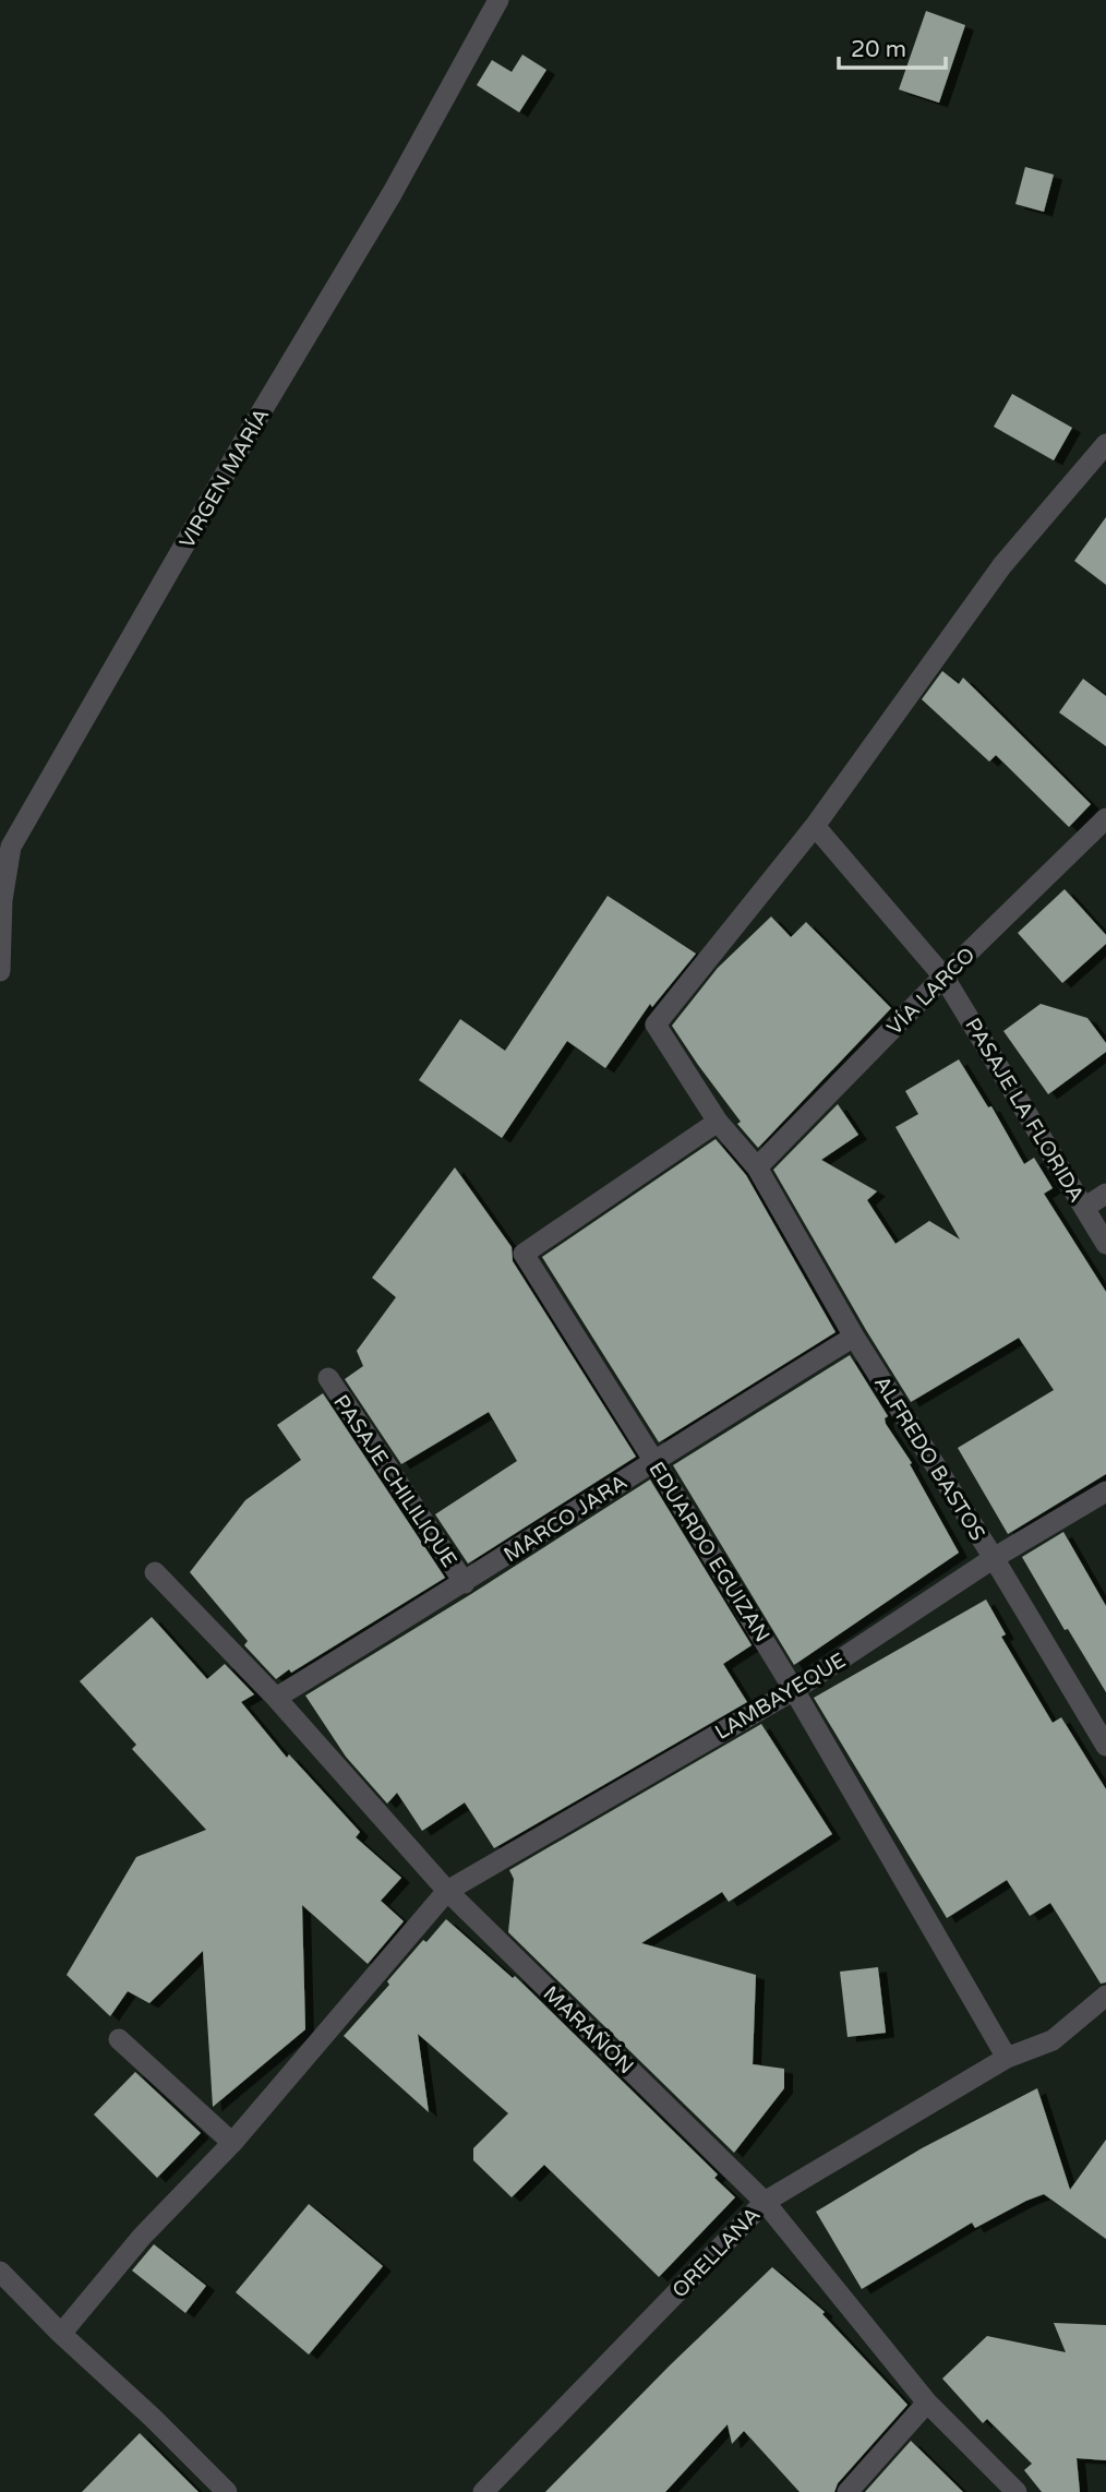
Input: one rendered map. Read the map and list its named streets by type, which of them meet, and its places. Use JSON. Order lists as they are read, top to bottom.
{
  "streets": {
    "street": [
      "VIRGEN MARÍA",
      "VÍA LARCO",
      "PASAJE LA FLORIDA",
      "ALFREDO BASTOS",
      "PASAJE CHILILIQUE",
      "MARCO JARA",
      "EDUARDO EGUIZAN",
      "LAMBAYEQUE",
      "MARAÑÓN",
      "ORELLANA"
    ]
  },
  "crossings": [
    ["VÍA LARCO", "PASAJE LA FLORIDA"],
    ["VÍA LARCO", "ALFREDO BASTOS"],
    ["PASAJE LA FLORIDA", "ALFREDO BASTOS"],
    ["ALFREDO BASTOS", "MARCO JARA"],
    ["ALFREDO BASTOS", "EDUARDO EGUIZAN"],
    ["ALFREDO BASTOS", "LAMBAYEQUE"],
    ["PASAJE CHILILIQUE", "MARCO JARA"],
    ["MARCO JARA", "EDUARDO EGUIZAN"],
    ["MARCO JARA", "MARAÑÓN"],
    ["EDUARDO EGUIZAN", "LAMBAYEQUE"],
    ["EDUARDO EGUIZAN", "ORELLANA"],
    ["LAMBAYEQUE", "MARAÑÓN"],
    ["MARAÑÓN", "ORELLANA"]
  ],
  "scale_bar": "20 m"
}
